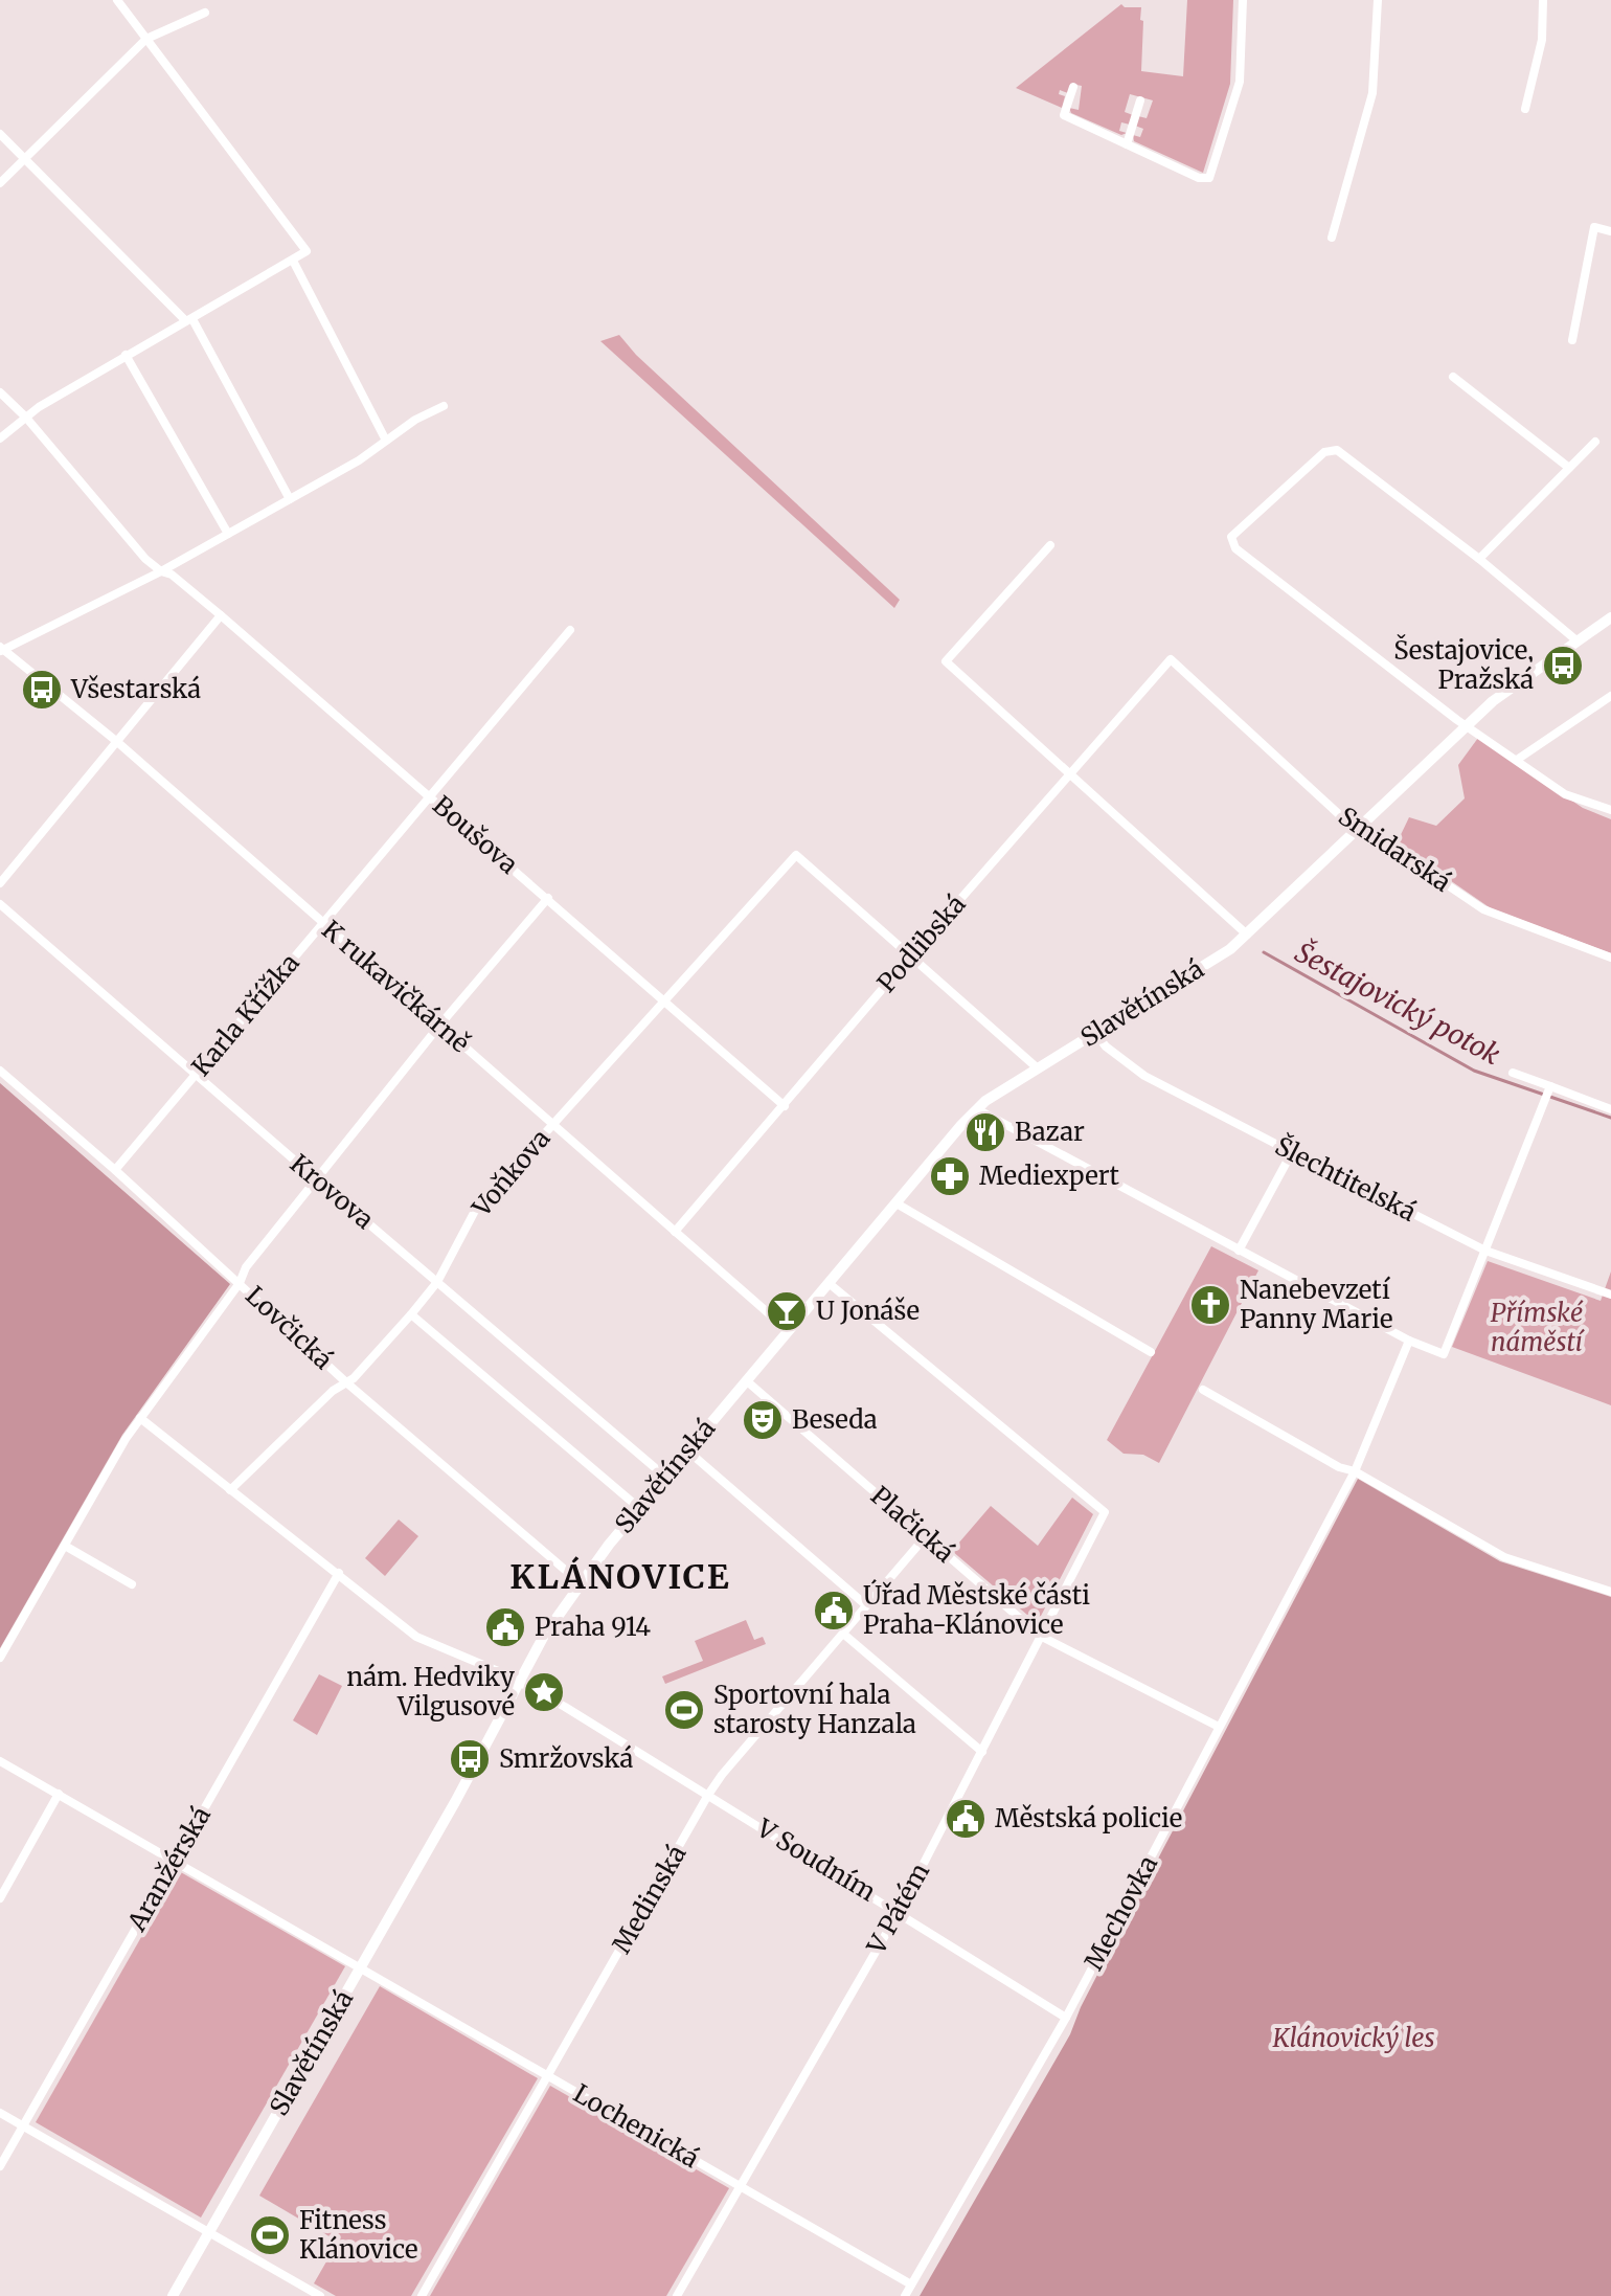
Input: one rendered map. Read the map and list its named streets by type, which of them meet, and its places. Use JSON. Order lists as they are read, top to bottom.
{
  "streets": {
    "street": [
      "Boušova",
      "Smidarská",
      "Podlibská",
      "K rukavičkárně",
      "Slavětínská",
      "Karla Křížka",
      "Voňkova",
      "Šlechtitelská",
      "Krovova",
      "Lovčická",
      "Plačická",
      "V Soudním",
      "Aranžérská",
      "Medinská",
      "V Pátém",
      "Mechovka",
      "Lochenická"
    ]
  },
  "crossings": [
    ["Boušova", "Podlibská"],
    ["Boušova", "Karla Křížka"],
    ["Boušova", "Voňkova"],
    ["Smidarská", "Podlibská"],
    ["Smidarská", "Slavětínská"],
    ["Podlibská", "K rukavičkárně"],
    ["Podlibská", "Voňkova"],
    ["K rukavičkárně", "Slavětínská"],
    ["K rukavičkárně", "Karla Křížka"],
    ["K rukavičkárně", "Voňkova"],
    ["Slavětínská", "Šlechtitelská"],
    ["Slavětínská", "Krovova"],
    ["Slavětínská", "Lovčická"],
    ["Slavětínská", "Plačická"],
    ["Slavětínská", "V Soudním"],
    ["Slavětínská", "V Pátém"],
    ["Slavětínská", "Lochenická"],
    ["Karla Křížka", "Krovova"],
    ["Karla Křížka", "Lovčická"],
    ["Voňkova", "Krovova"],
    ["Voňkova", "Lovčická"],
    ["Plačická", "Medinská"],
    ["Plačická", "V Pátém"],
    ["Plačická", "Mechovka"],
    ["V Soudním", "Medinská"],
    ["V Soudním", "V Pátém"],
    ["V Soudním", "Mechovka"],
    ["Aranžérská", "Lochenická"],
    ["Medinská", "Lochenická"],
    ["V Pátém", "Lochenická"],
    ["Mechovka", "Lochenická"]
  ],
  "districts": ["KLÁNOVICE"],
  "water": ["Šestajovický potok"],
  "parks": ["Přímské náměstí", "Klánovický les"],
  "places": {
    "bus stop": ["Šestajovice, Pražská", "Všestarská", "Smržovská"],
    "restaurant": ["Bazar"],
    "pharmacy": ["Mediexpert"],
    "church": ["Nanebevzetí Panny Marie"],
    "bar": ["U Jonáše"],
    "theatre": ["Beseda"],
    "public building": ["Úřad Městské části Praha-Klánovice", "Praha 914", "Městská policie"],
    "place": ["nám. Hedviky Vilgusové"],
    "sports": ["Sportovní hala starosty Hanzala", "Fitness Klánovice"]
  }
}
